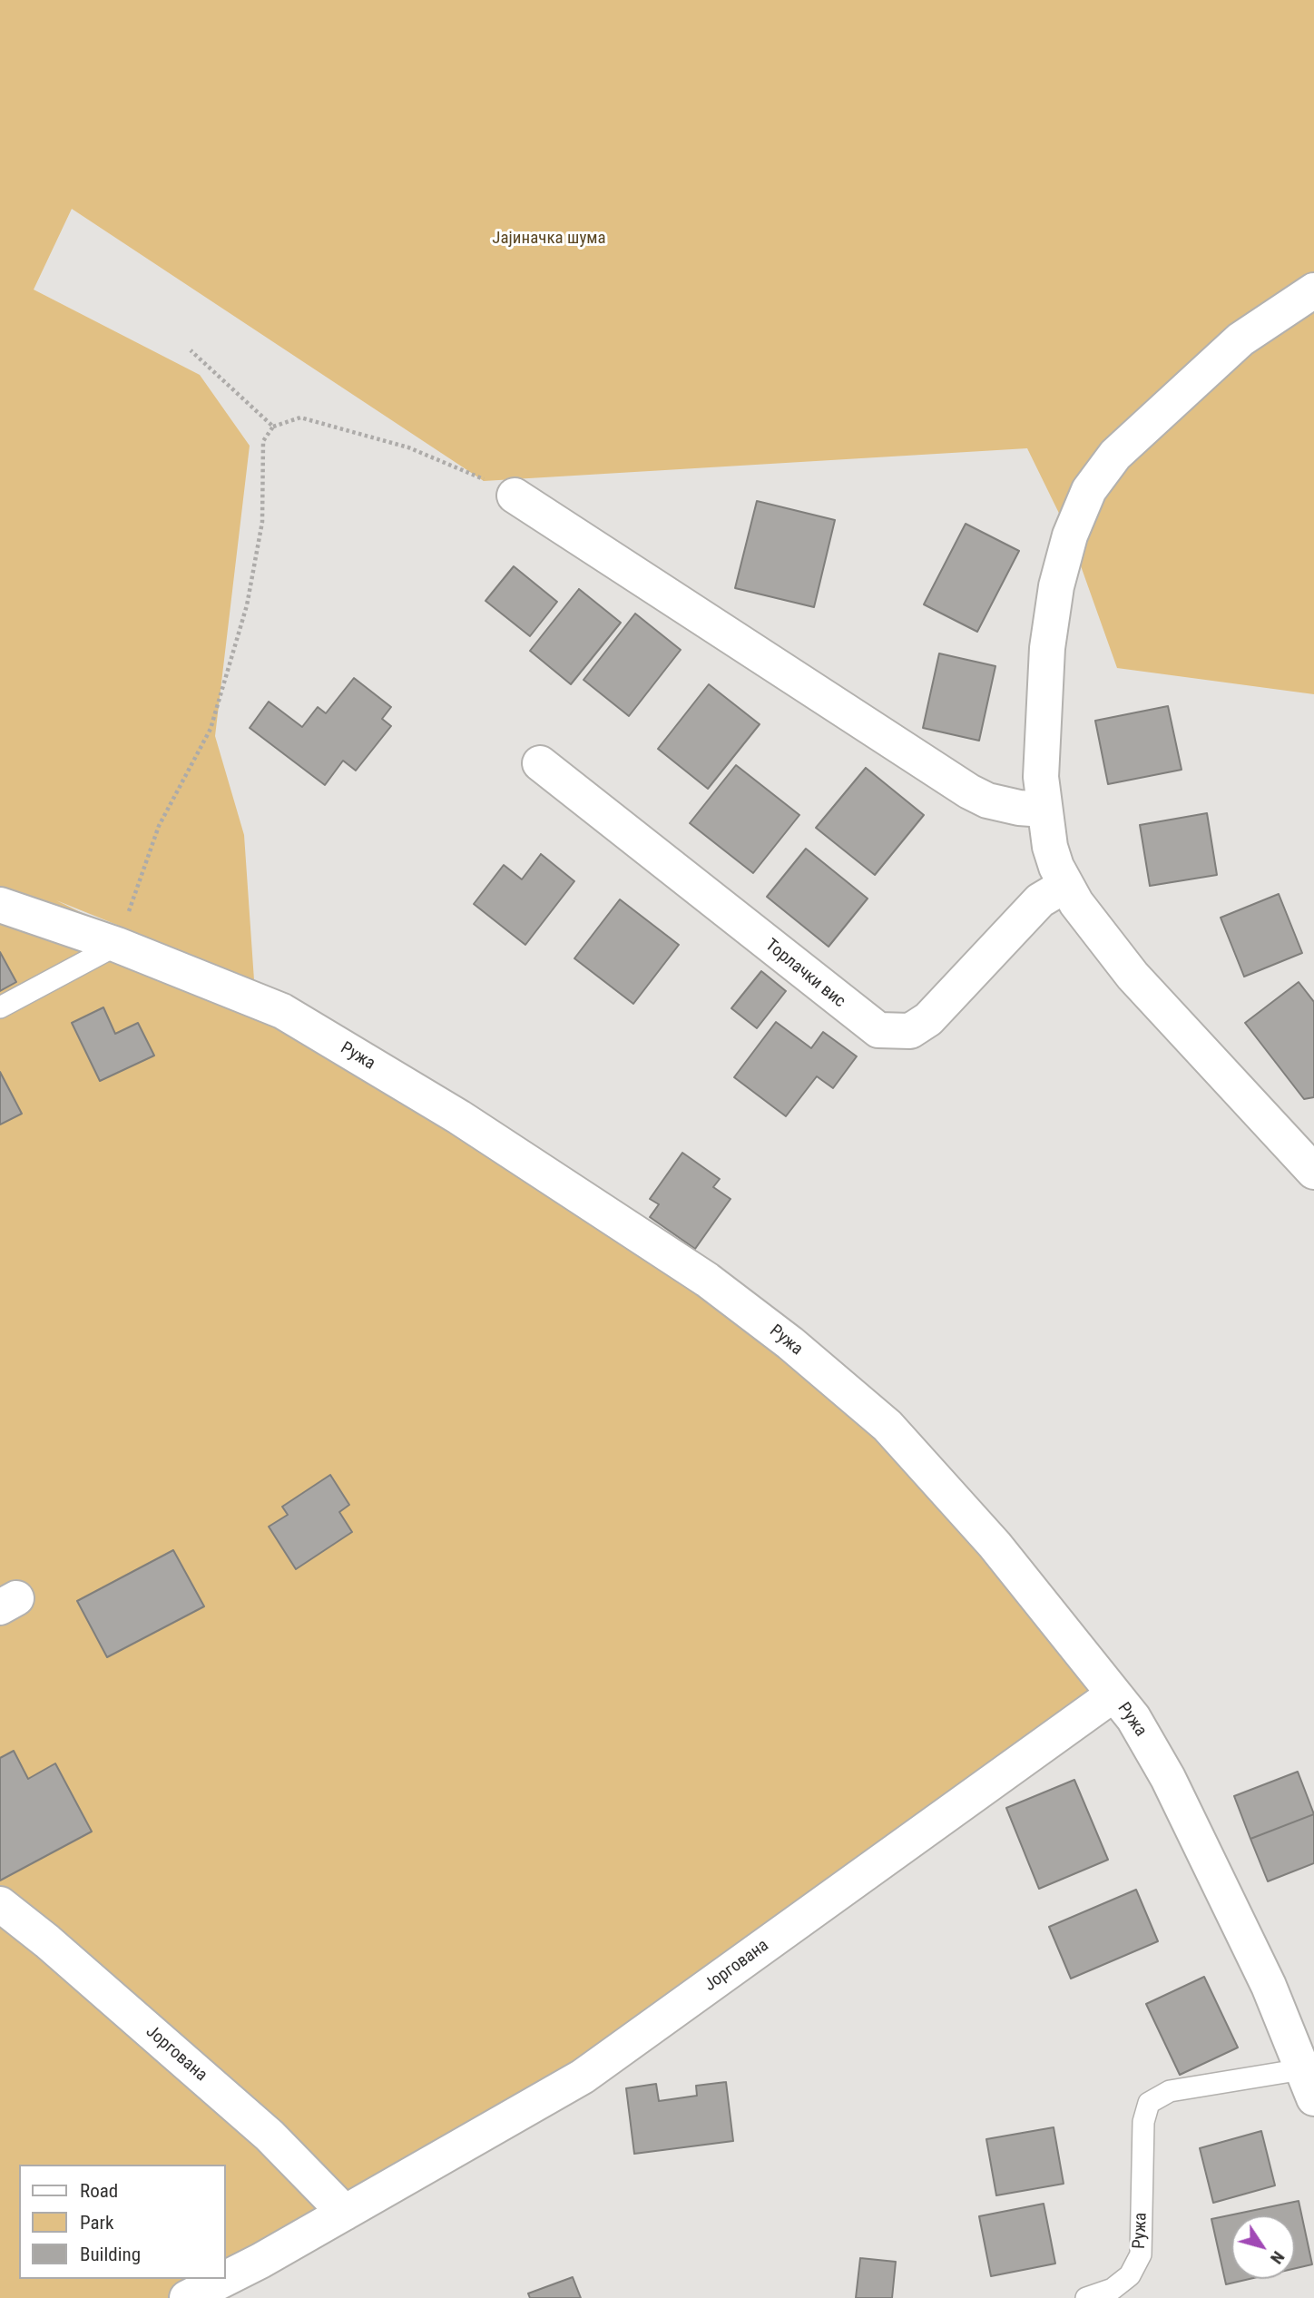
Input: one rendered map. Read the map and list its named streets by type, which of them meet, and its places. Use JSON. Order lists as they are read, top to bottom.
{
  "streets": {
    "street": ["Торлачки вис", "Ружа", "Јоргована"]
  },
  "crossings": [
    ["Ружа", "Јоргована"]
  ],
  "parks": ["Јајиначка шума"],
  "legend": ["Road", "Park", "Building"],
  "north": "bottom right"
}
